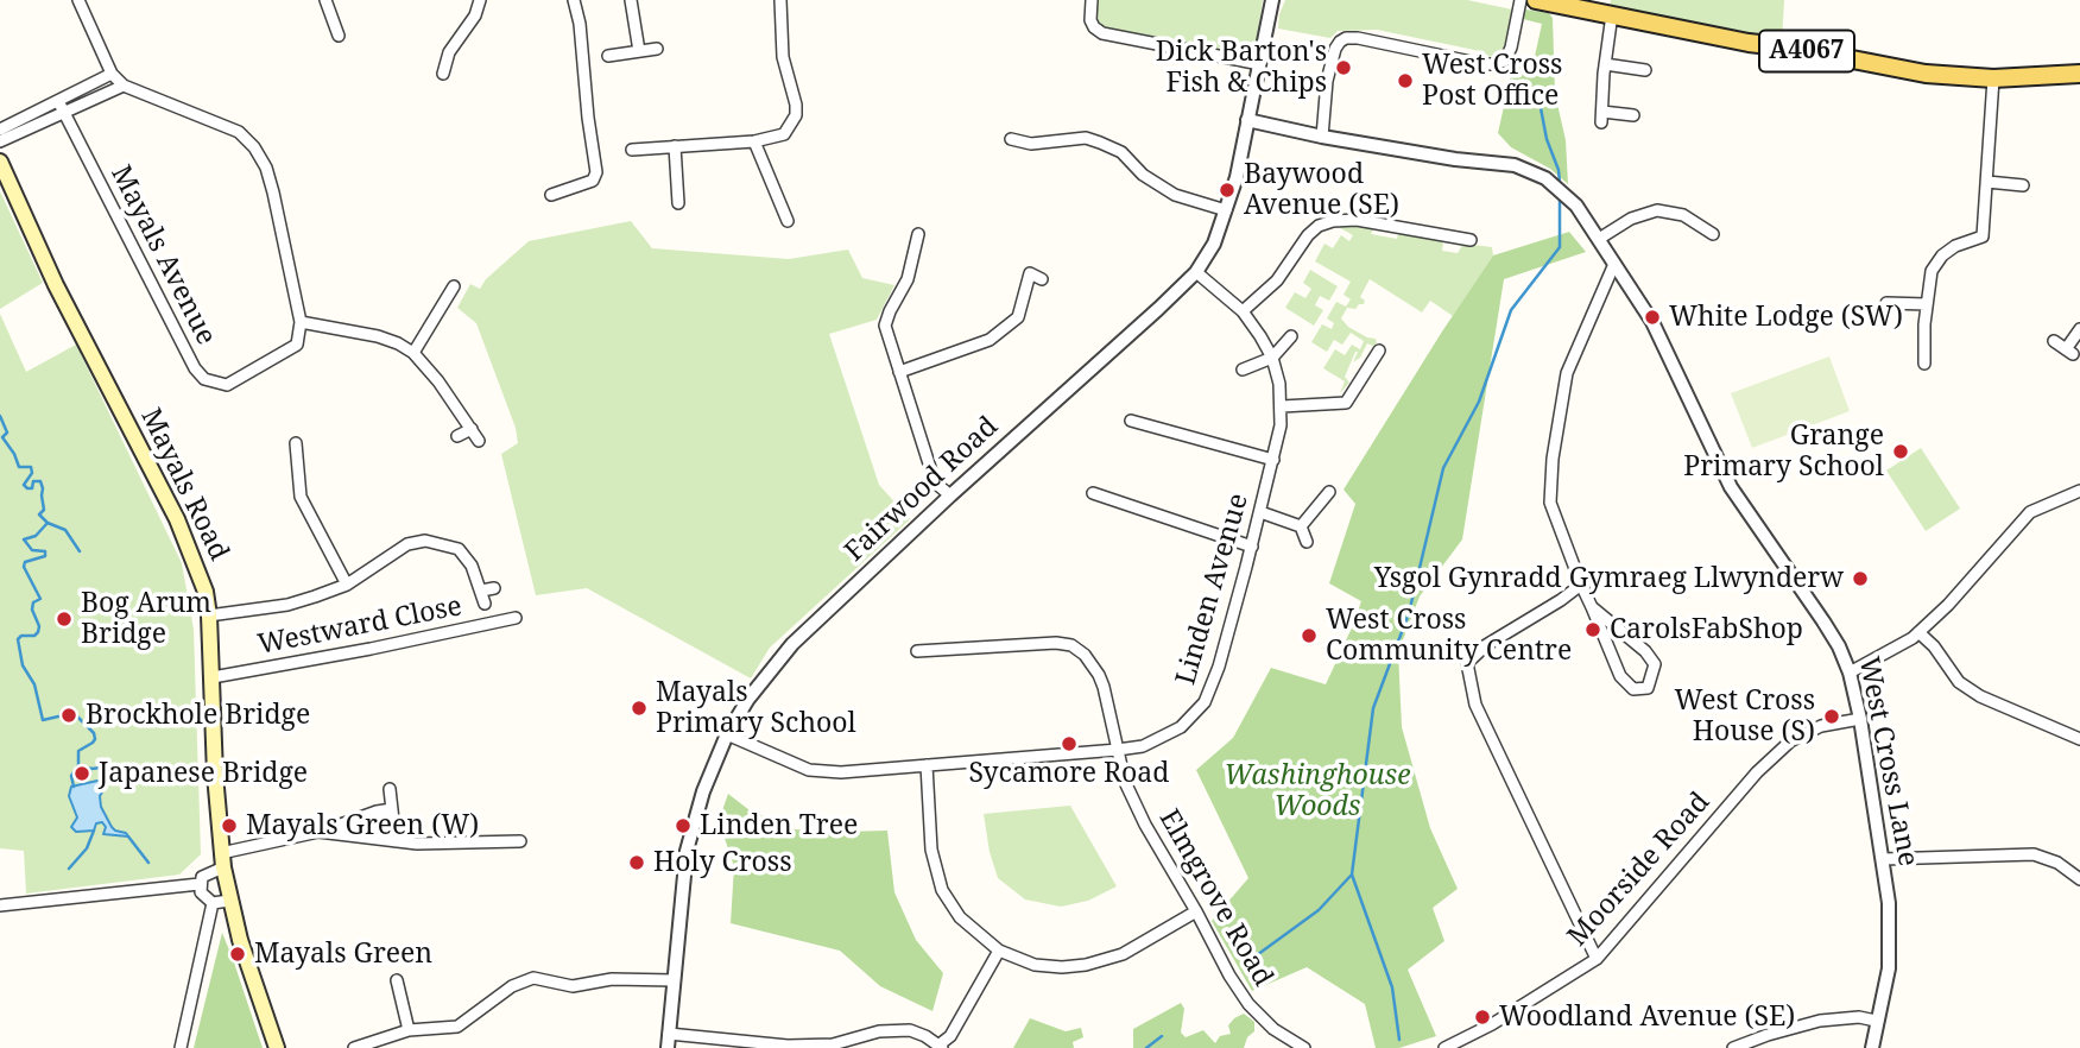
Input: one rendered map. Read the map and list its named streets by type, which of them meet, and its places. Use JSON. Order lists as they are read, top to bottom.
{
  "streets": {
    "main road": ["A4067", "Mayals Road"],
    "street": [
      "Mayals Avenue",
      "Fairwood Road",
      "Linden Avenue",
      "Westward Close",
      "West Cross Lane",
      "Moorside Road",
      "Elmgrove Road"
    ]
  },
  "crossings": [
    ["Mayals Road", "Westward Close"],
    ["Fairwood Road", "Linden Avenue"],
    ["Fairwood Road", "West Cross Lane"],
    ["Linden Avenue", "Elmgrove Road"],
    ["West Cross Lane", "Moorside Road"]
  ],
  "parks": ["Washinghouse Woods"],
  "places": [
    "Dick Barton's Fish & Chips",
    "West Cross Post Office",
    "Baywood Avenue (SE)",
    "White Lodge (SW)",
    "Grange Primary School",
    "Ysgol Gynradd Gymraeg Llwynderw",
    "Bog Arum Bridge",
    "CarolsFabShop",
    "West Cross Community Centre",
    "Mayals Primary School",
    "Brockhole Bridge",
    "West Cross House (S)",
    "Sycamore Road",
    "Japanese Bridge",
    "Mayals Green (W)",
    "Linden Tree",
    "Holy Cross",
    "Mayals Green",
    "Woodland Avenue (SE)"
  ]
}
